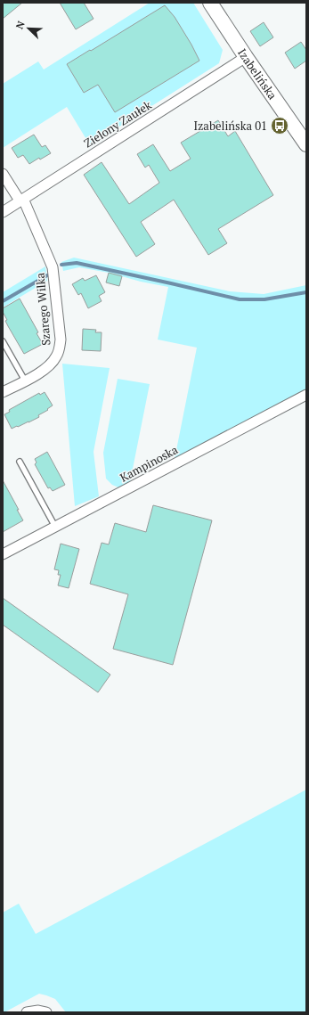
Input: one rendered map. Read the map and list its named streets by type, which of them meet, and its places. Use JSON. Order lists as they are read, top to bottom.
{
  "streets": {
    "street": [
      "Izabelińska",
      "Zielony Zaułek",
      "Szarego Wilka",
      "Kampinoska"
    ]
  },
  "crossings": [
    ["Izabelińska", "Zielony Zaułek"],
    ["Zielony Zaułek", "Szarego Wilka"]
  ],
  "places": {
    "bus stop": ["Izabelińska 01"]
  },
  "north": "top left"
}
